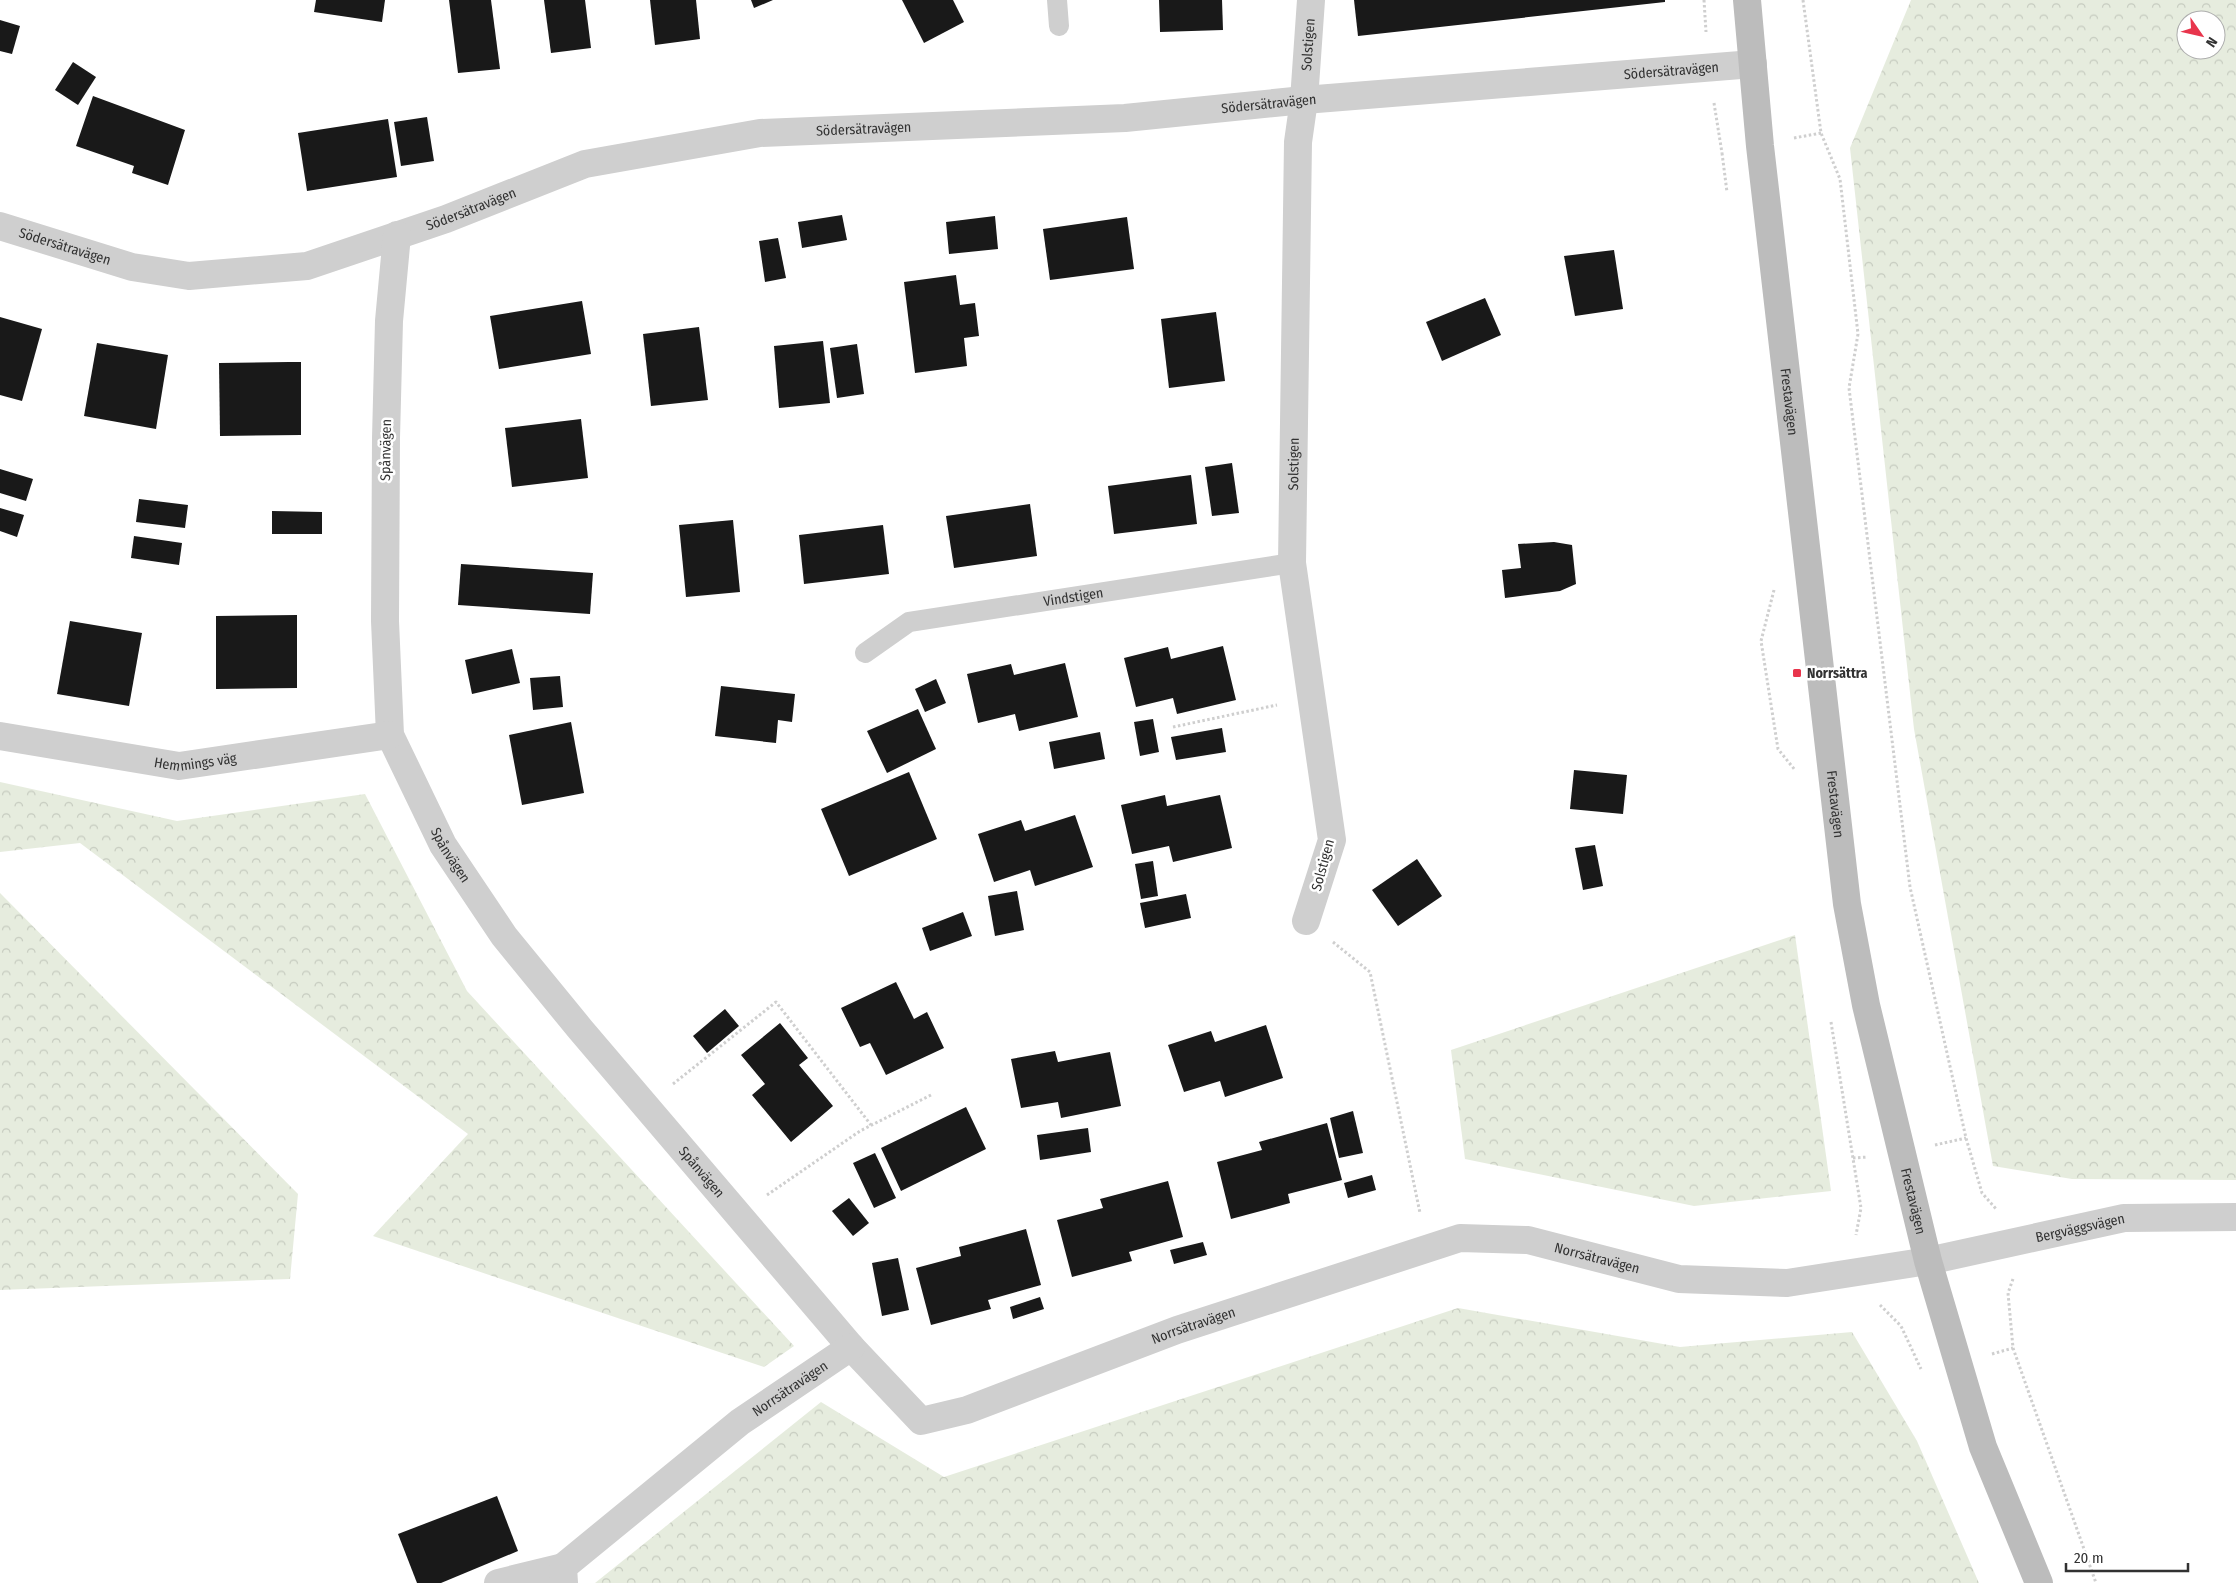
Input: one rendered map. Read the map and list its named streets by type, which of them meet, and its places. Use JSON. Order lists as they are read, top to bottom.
{
  "streets": {
    "street": [
      "Solstigen",
      "Södersätravägen",
      "Frestavägen",
      "Spånvägen",
      "Hemmings väg",
      "Bergväggsvägen",
      "Norrsätravägen"
    ],
    "lane": ["Vindstigen"]
  },
  "crossings": [
    ["Solstigen", "Södersätravägen"],
    ["Solstigen", "Vindstigen"],
    ["Södersätravägen", "Frestavägen"],
    ["Södersätravägen", "Spånvägen"],
    ["Frestavägen", "Bergväggsvägen"],
    ["Frestavägen", "Norrsätravägen"],
    ["Spånvägen", "Hemmings väg"],
    ["Spånvägen", "Norrsätravägen"],
    ["Bergväggsvägen", "Norrsätravägen"]
  ],
  "places": {
    "transit": ["Norrsättra"]
  },
  "scale_bar": "20 m",
  "north": "bottom right"
}
